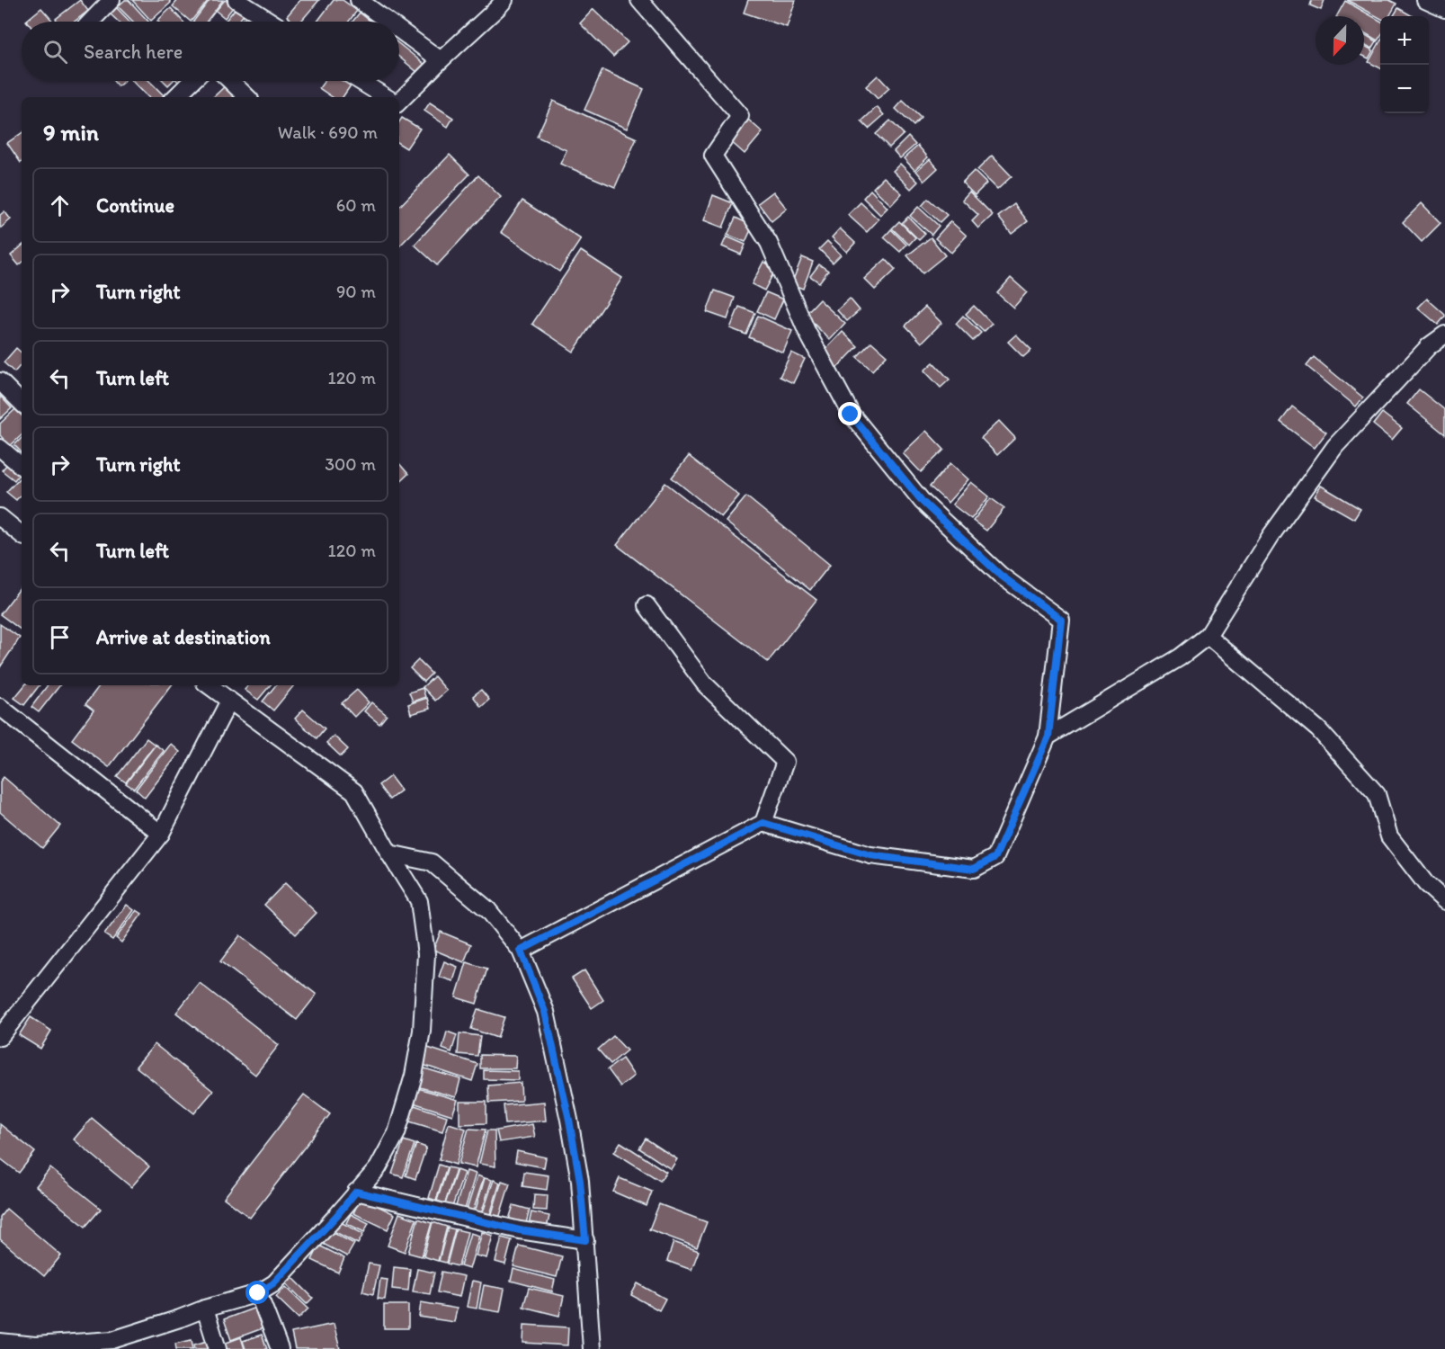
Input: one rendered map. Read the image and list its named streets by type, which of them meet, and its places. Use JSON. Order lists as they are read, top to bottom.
{
  "north": "bottom",
  "page": {
    "map_buttons": ["+", "−"],
    "search": "Search here",
    "heading": ["9 min", "Walk · 690 m"],
    "list": [
      ["Continue", "60 m"],
      ["Turn right", "90 m"],
      ["Turn left", "120 m"],
      ["Turn right", "300 m"],
      ["Turn left", "120 m"],
      "Arrive at destination"
    ]
  }
}
